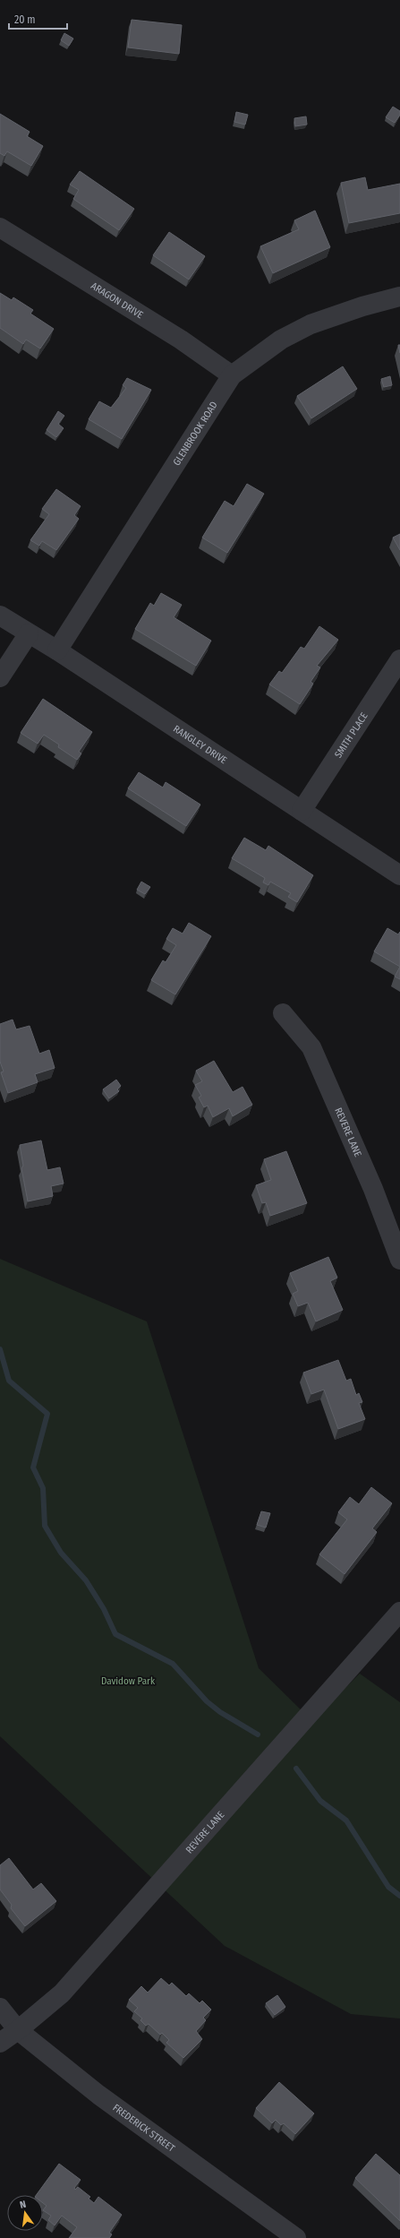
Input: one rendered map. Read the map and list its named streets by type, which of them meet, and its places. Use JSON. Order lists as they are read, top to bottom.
{
  "streets": {
    "street": [
      "ARAGON DRIVE",
      "GLENBROOK ROAD",
      "SMITH PLACE",
      "RANGLEY DRIVE",
      "REVERE LANE",
      "FREDERICK STREET"
    ]
  },
  "crossings": [
    ["ARAGON DRIVE", "GLENBROOK ROAD"],
    ["GLENBROOK ROAD", "RANGLEY DRIVE"],
    ["SMITH PLACE", "RANGLEY DRIVE"],
    ["REVERE LANE", "FREDERICK STREET"]
  ],
  "parks": ["Davidow Park"],
  "scale_bar": "20 m",
  "north": "top"
}
